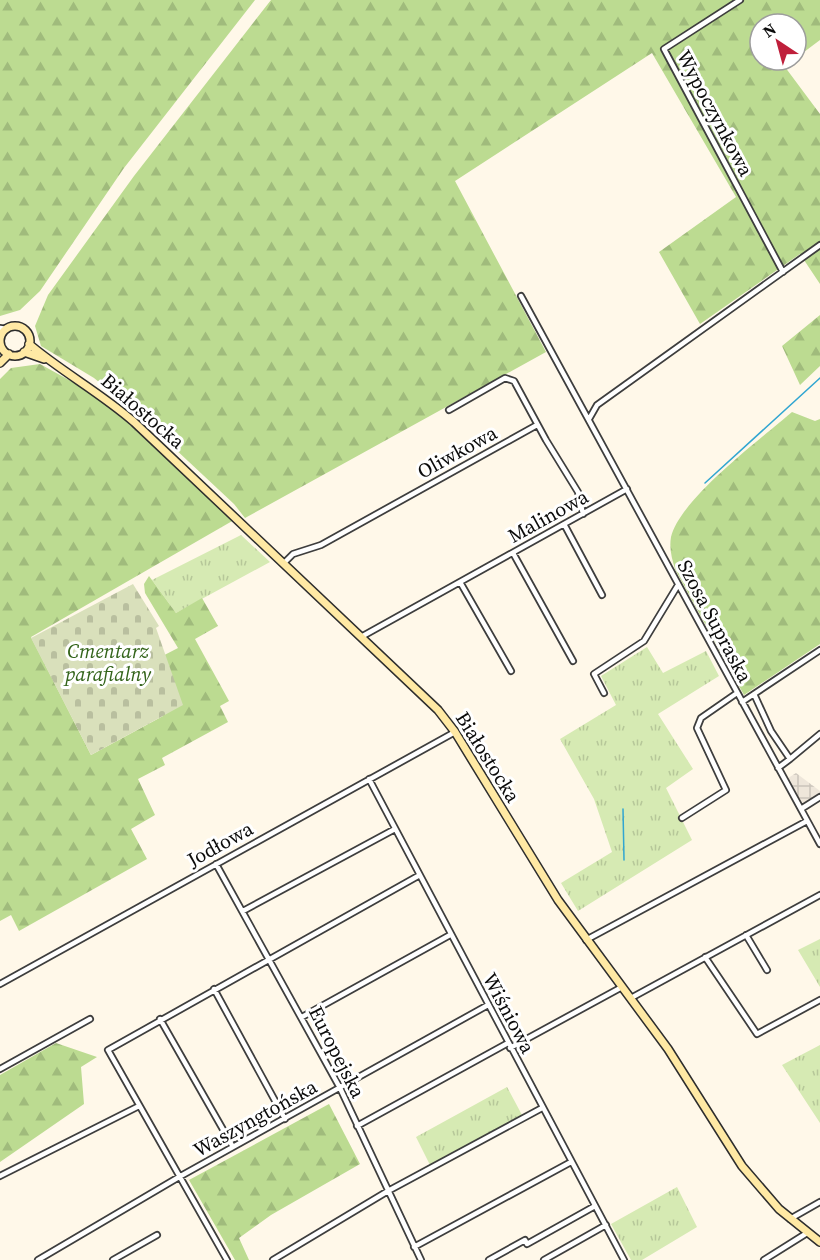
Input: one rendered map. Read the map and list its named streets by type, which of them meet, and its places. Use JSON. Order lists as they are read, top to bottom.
{
  "streets": {
    "street": [
      "Wypoczynkowa",
      "Białostocka",
      "Oliwkowa",
      "Malinowa",
      "Szosa Supraska",
      "Jodłowa",
      "Wiśniowa",
      "Europejska",
      "Waszyngtońska"
    ]
  },
  "crossings": [
    ["Białostocka", "Oliwkowa"],
    ["Białostocka", "Malinowa"],
    ["Białostocka", "Jodłowa"],
    ["Malinowa", "Szosa Supraska"],
    ["Jodłowa", "Wiśniowa"],
    ["Jodłowa", "Europejska"],
    ["Wiśniowa", "Waszyngtońska"],
    ["Europejska", "Waszyngtońska"]
  ],
  "parks": ["Cmentarz parafialny"],
  "north": "top left"
}
